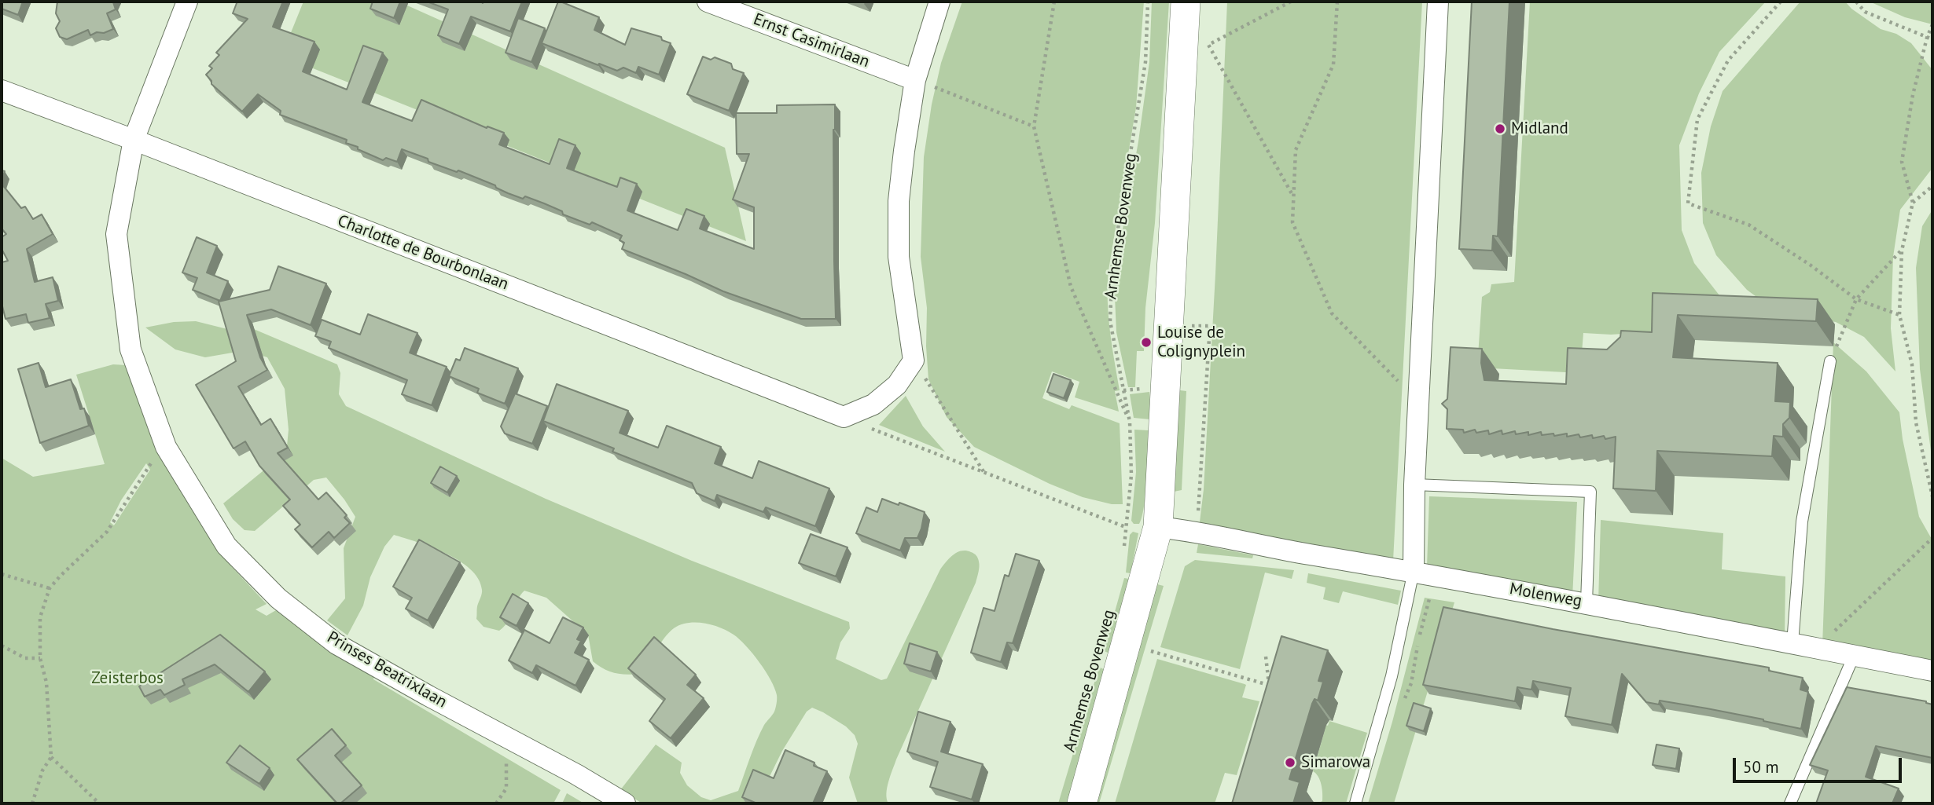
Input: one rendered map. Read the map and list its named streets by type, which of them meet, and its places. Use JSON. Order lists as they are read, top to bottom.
{
  "streets": {
    "main road": ["Arnhemse Bovenweg"],
    "street": [
      "Ernst Casimirlaan",
      "Charlotte de Bourbonlaan",
      "Molenweg",
      "Prinses Beatrixlaan"
    ]
  },
  "crossings": [
    ["Arnhemse Bovenweg", "Molenweg"],
    ["Charlotte de Bourbonlaan", "Prinses Beatrixlaan"]
  ],
  "parks": ["Zeisterbos"],
  "places": ["Midland", "Louise de Colignyplein", "Simarowa"],
  "scale_bar": "50 m"
}
